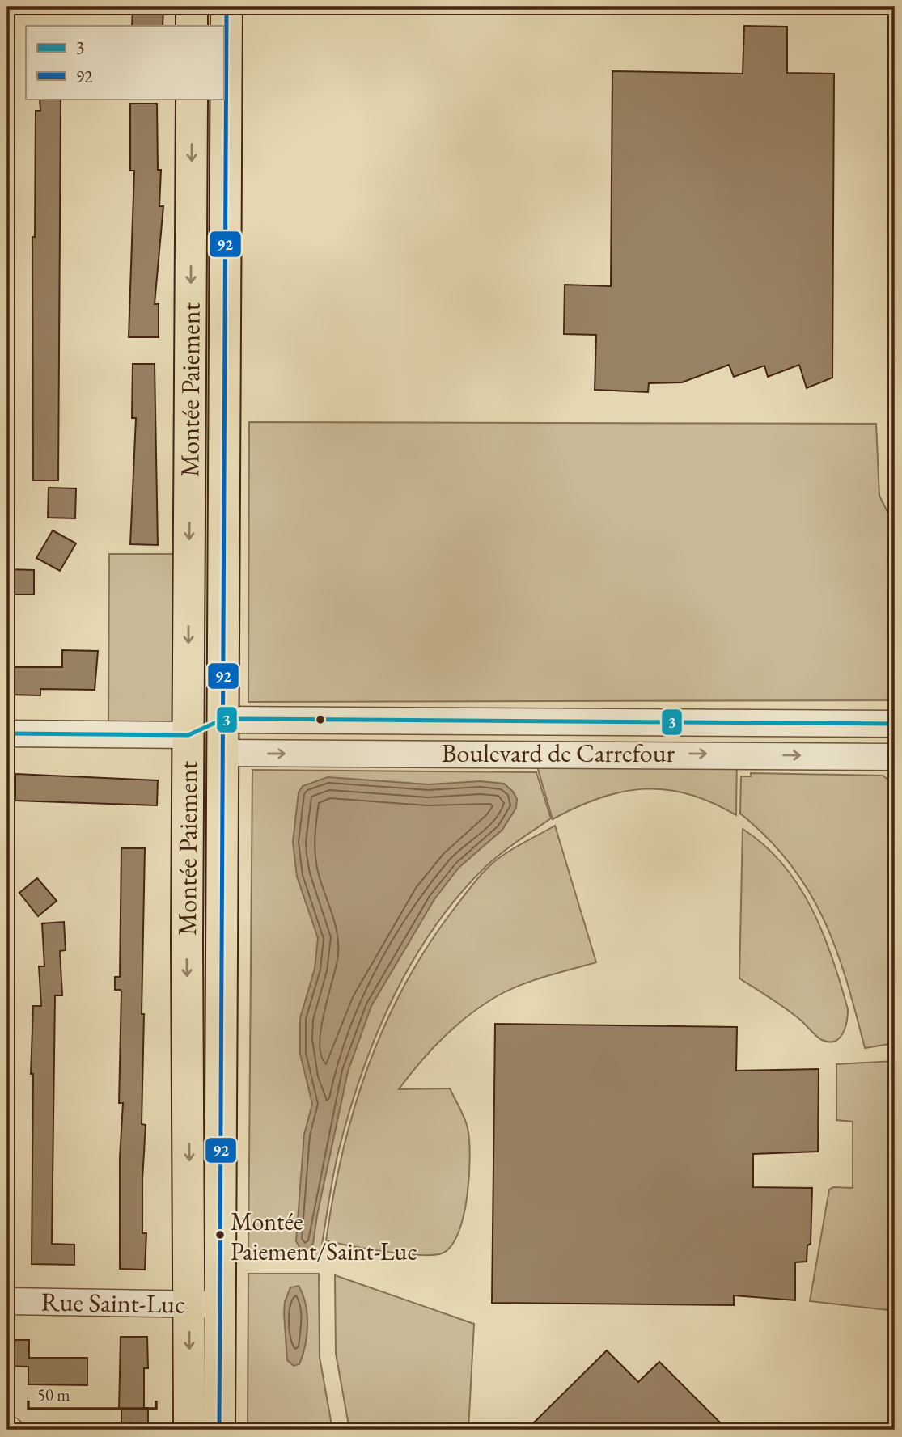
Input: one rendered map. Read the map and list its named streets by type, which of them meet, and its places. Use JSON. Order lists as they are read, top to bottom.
{
  "streets": {
    "main road": ["Montée Paiement"],
    "street": ["Boulevard de Carrefour", "Rue Saint-Luc"]
  },
  "crossings": [
    ["Montée Paiement", "Boulevard de Carrefour"],
    ["Montée Paiement", "Rue Saint-Luc"]
  ],
  "places": ["Montée Paiement/Saint-Luc"],
  "lines": ["transit line 92", "transit line 3"],
  "legend": ["3", "92"],
  "scale_bar": "50 m"
}
